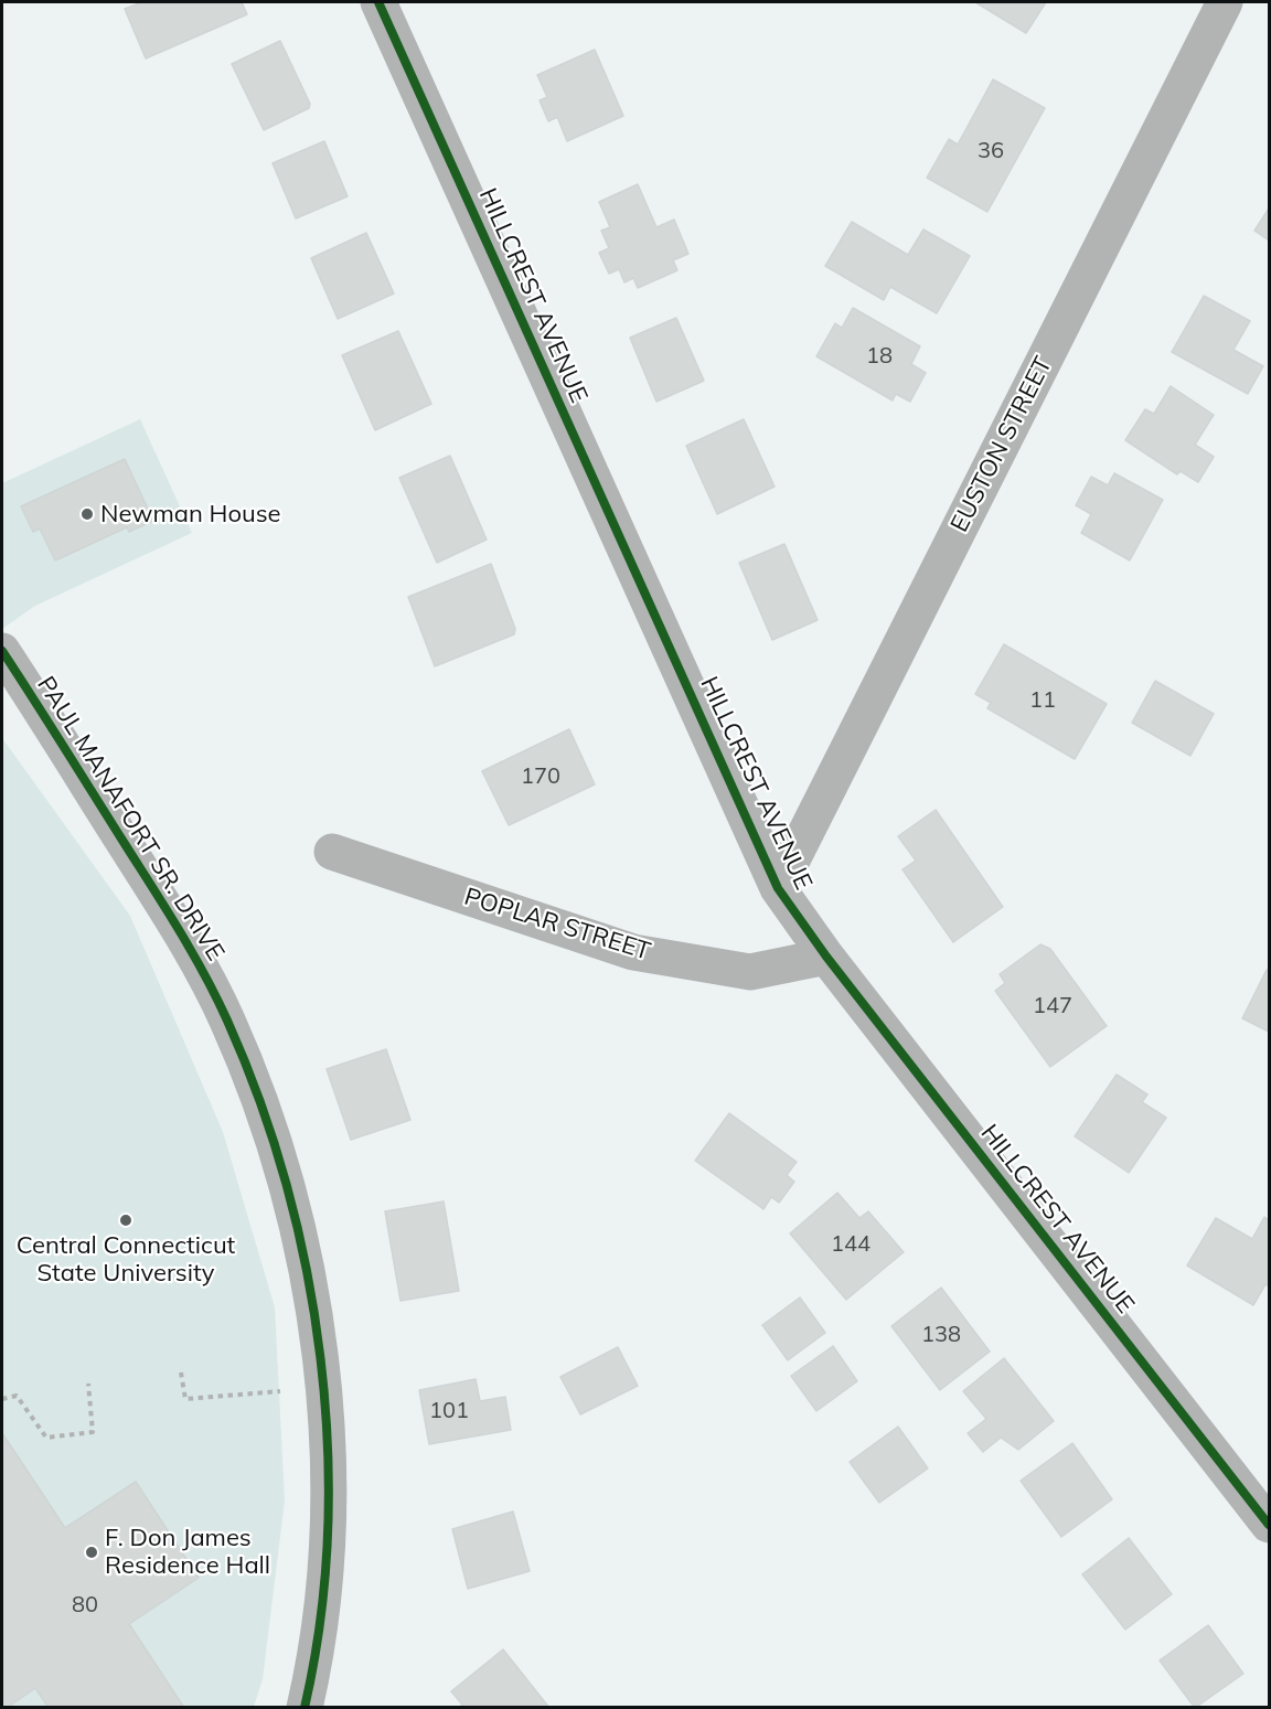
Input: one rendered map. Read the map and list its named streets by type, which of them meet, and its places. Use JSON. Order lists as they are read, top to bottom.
{
  "streets": {
    "street": [
      "HILLCREST AVENUE",
      "EUSTON STREET",
      "PAUL MANAFORT SR. DRIVE",
      "POPLAR STREET"
    ]
  },
  "crossings": [
    ["HILLCREST AVENUE", "EUSTON STREET"],
    ["HILLCREST AVENUE", "POPLAR STREET"]
  ],
  "places": ["Newman House", "Central Connecticut State University", "F. Don James Residence Hall"],
  "house_numbers": [
    "36",
    "18",
    "11",
    "170",
    "147",
    "144",
    "138",
    "101",
    "80"
  ]
}
